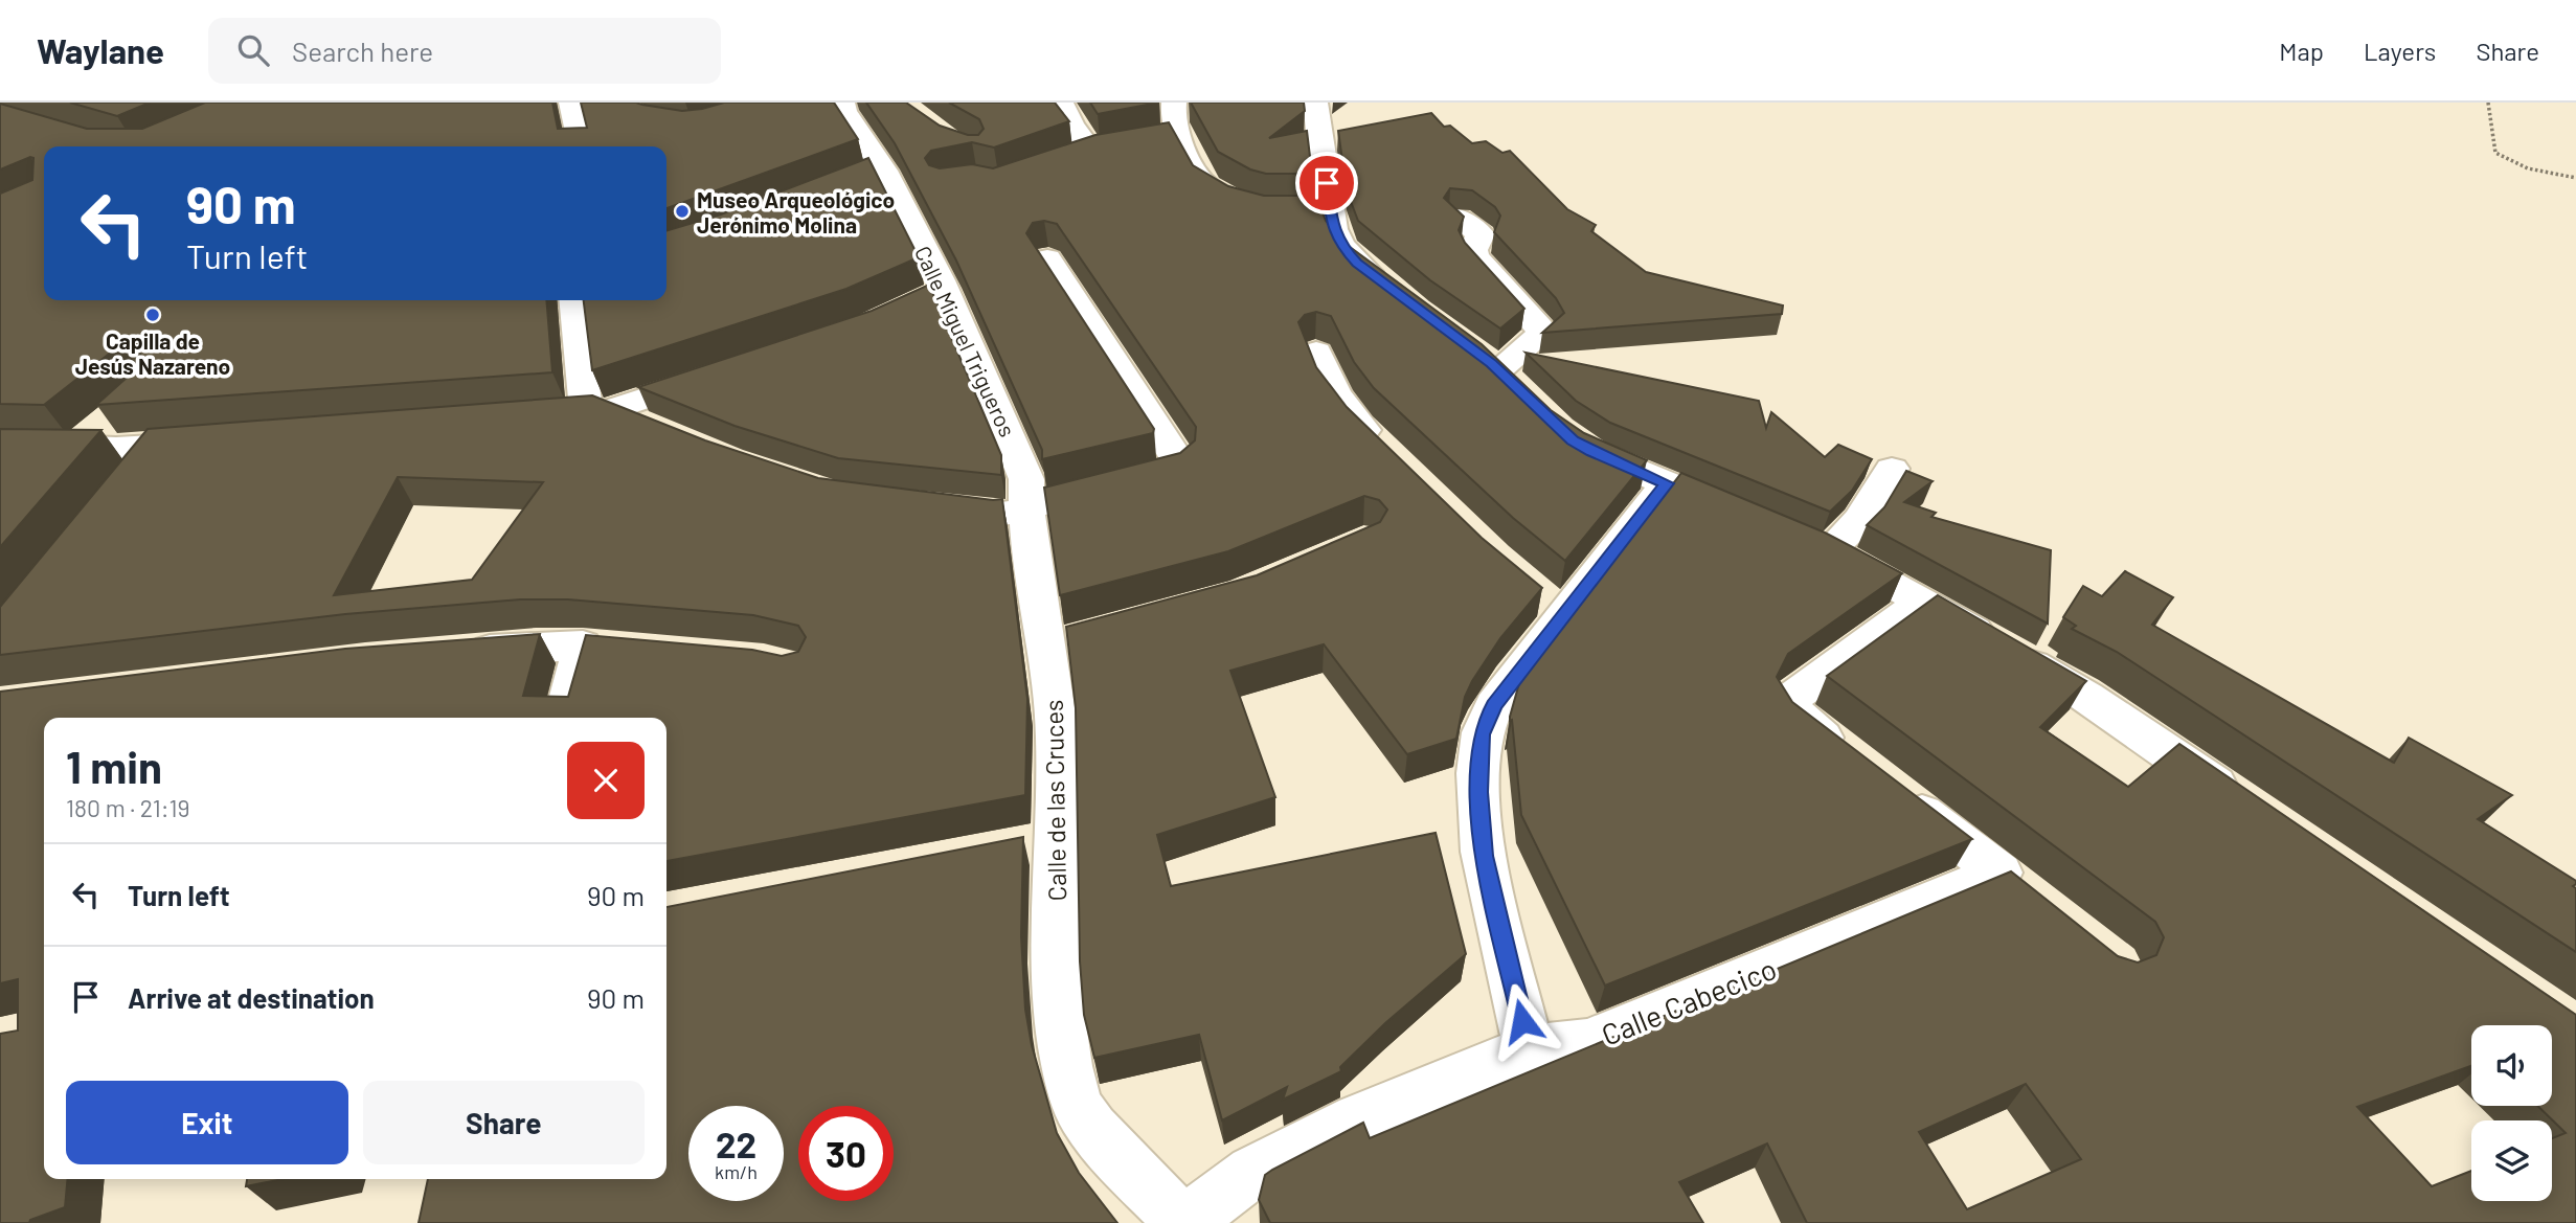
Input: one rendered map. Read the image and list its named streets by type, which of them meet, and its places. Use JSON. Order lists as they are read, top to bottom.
{
  "streets": {
    "street": ["Calle Miguel Trigueros", "Calle de las Cruces", "Calle Cabecico"]
  },
  "crossings": [
    ["Calle Miguel Trigueros", "Calle de las Cruces"],
    ["Calle de las Cruces", "Calle Cabecico"]
  ],
  "places": ["Museo Arqueológico Jerónimo Molina", "Capilla de Jesús Nazareno"],
  "page": {
    "header": "Waylane",
    "search": "Search here",
    "nav": ["Map", "Layers", "Share"],
    "turn": ["90 m", "Turn left"],
    "heading": ["1 min", "180 m · 21:19"],
    "list": [
      {
        "name": "Turn left",
        "value": "90 m"
      },
      {
        "name": "Arrive at destination",
        "value": "90 m"
      }
    ],
    "buttons": ["Exit", "Share"],
    "speed": "22 km/h",
    "limit": "30"
  }
}
